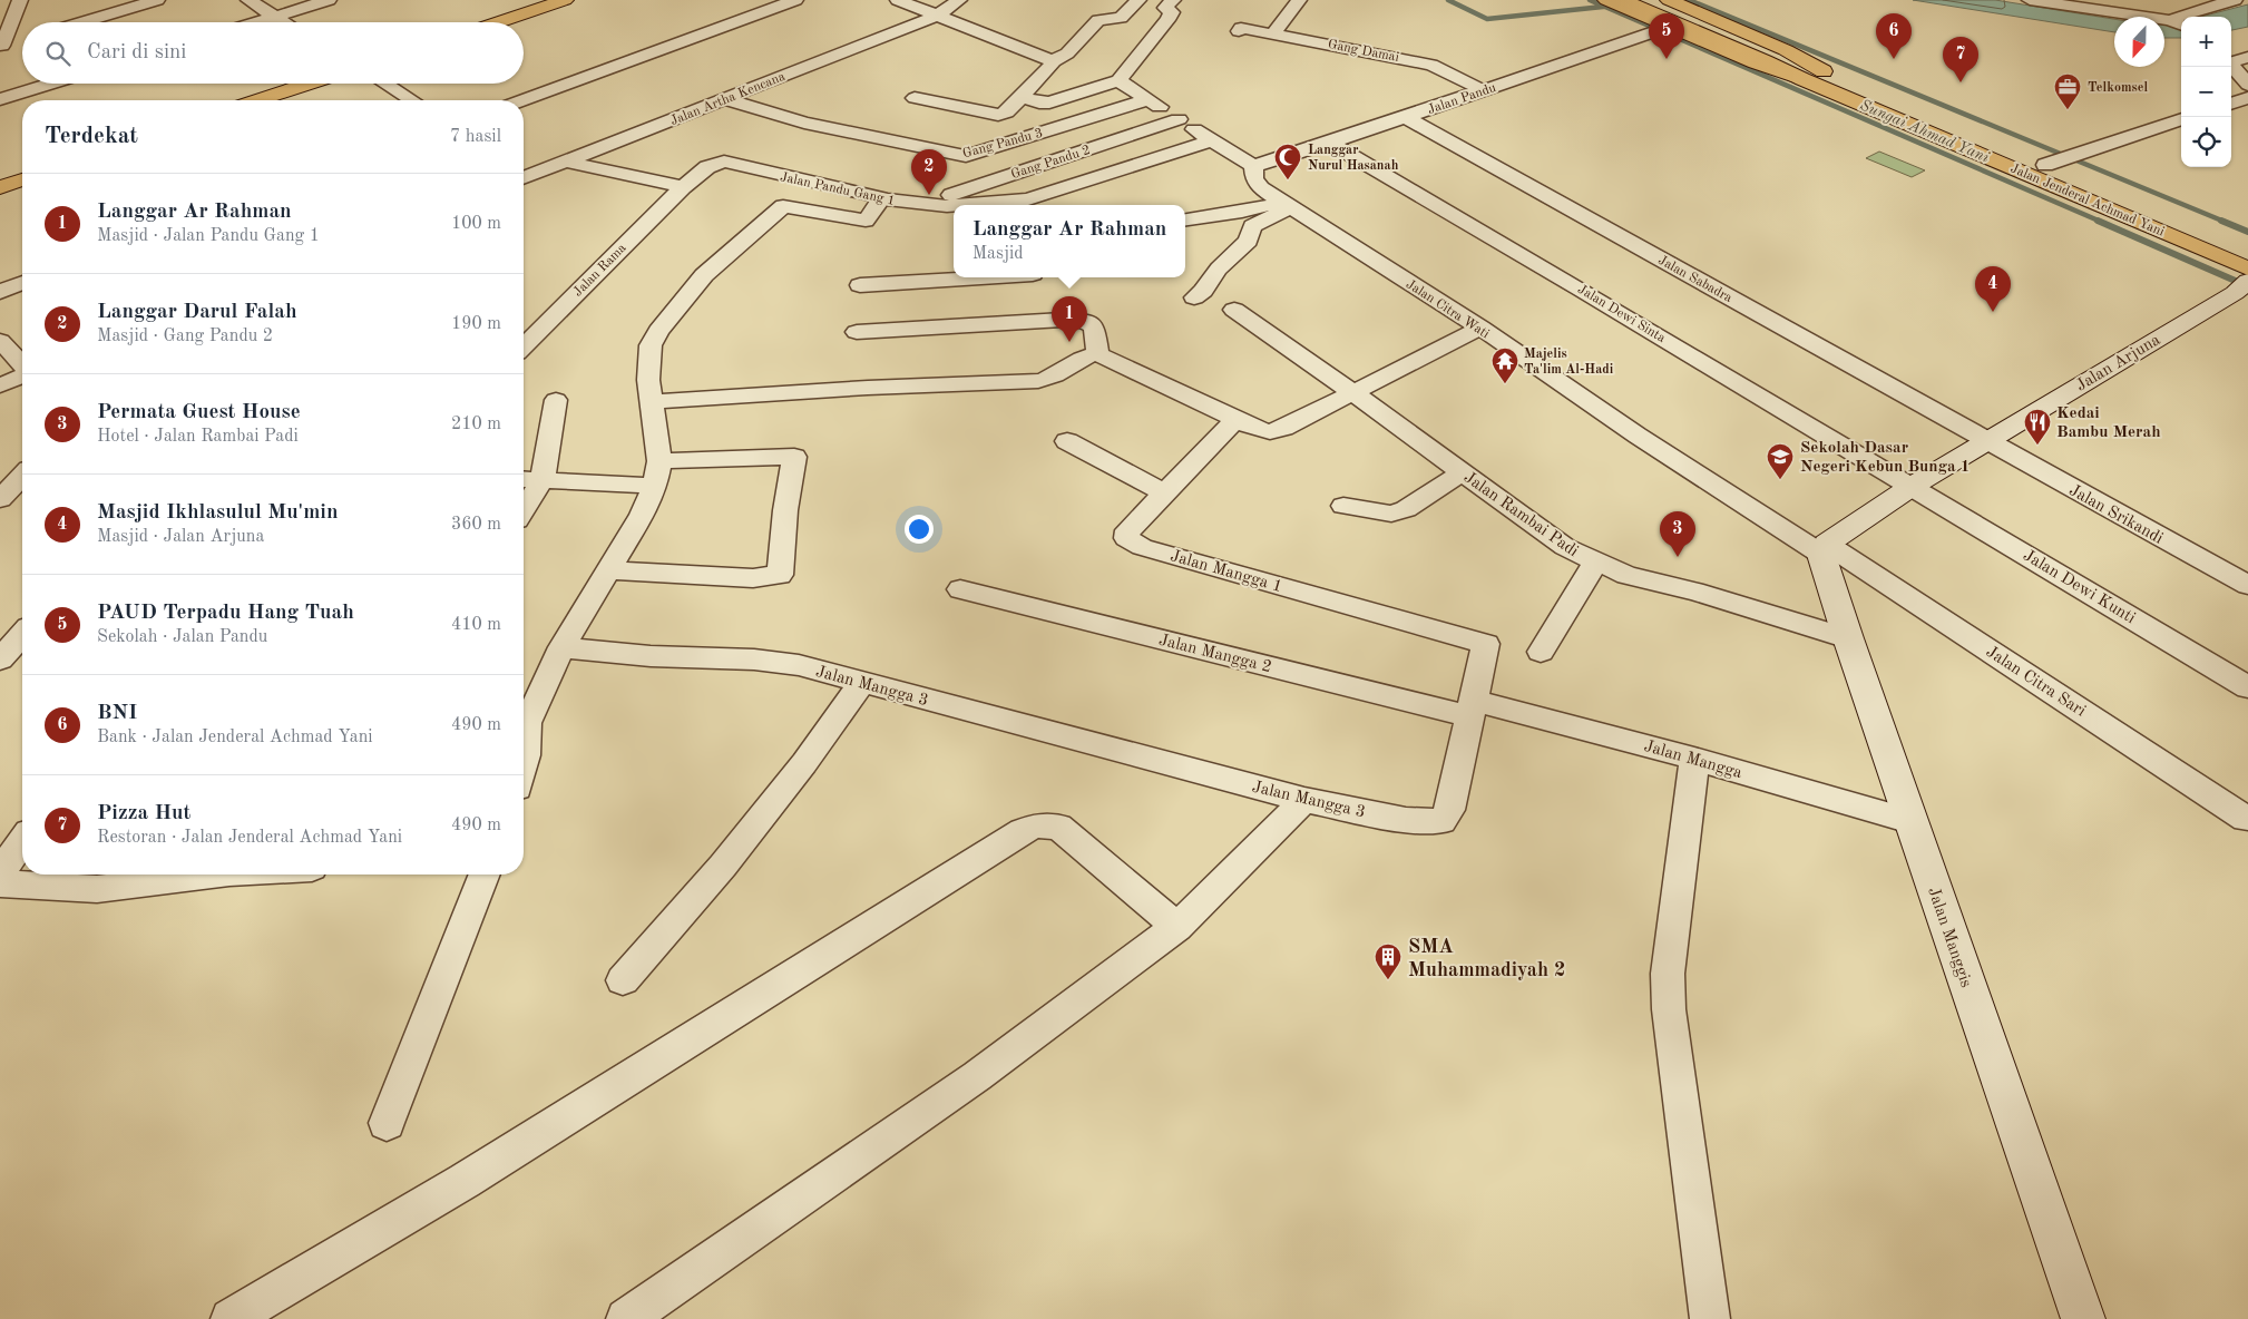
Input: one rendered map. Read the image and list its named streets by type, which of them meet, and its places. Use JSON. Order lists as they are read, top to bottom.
{
  "streets": {
    "main road": ["Jalan Jenderal Achmad Yani"],
    "street": [
      "Gang Damai",
      "Jalan Artha Kencana",
      "Jalan Pandu",
      "Gang Pandu 3",
      "Gang Pandu 2",
      "Jalan Pandu Gang 1",
      "Jalan Rama",
      "Jalan Sabadra",
      "Jalan Citra Wati",
      "Jalan Dewi Sinta",
      "Jalan Arjuna",
      "Jalan Rambai Padi",
      "Jalan Srikandi",
      "Jalan Mangga 1",
      "Jalan Dewi Kunti",
      "Jalan Mangga 2",
      "Jalan Citra Sari",
      "Jalan Mangga 3",
      "Jalan Mangga",
      "Jalan Manggis"
    ]
  },
  "crossings": [
    ["Gang Damai", "Jalan Pandu"],
    ["Jalan Artha Kencana", "Gang Pandu 3"],
    ["Jalan Pandu", "Jalan Jenderal Achmad Yani"],
    ["Jalan Pandu", "Jalan Sabadra"],
    ["Jalan Pandu", "Jalan Citra Wati"],
    ["Jalan Pandu", "Jalan Dewi Sinta"],
    ["Gang Pandu 2", "Jalan Pandu Gang 1"],
    ["Jalan Pandu Gang 1", "Jalan Rama"],
    ["Jalan Sabadra", "Jalan Arjuna"],
    ["Jalan Sabadra", "Jalan Srikandi"],
    ["Jalan Citra Wati", "Jalan Arjuna"],
    ["Jalan Citra Wati", "Jalan Citra Sari"],
    ["Jalan Citra Wati", "Jalan Manggis"],
    ["Jalan Dewi Sinta", "Jalan Arjuna"],
    ["Jalan Dewi Sinta", "Jalan Dewi Kunti"],
    ["Jalan Arjuna", "Jalan Srikandi"],
    ["Jalan Arjuna", "Jalan Dewi Kunti"],
    ["Jalan Arjuna", "Jalan Citra Sari"],
    ["Jalan Arjuna", "Jalan Manggis"],
    ["Jalan Rambai Padi", "Jalan Manggis"],
    ["Jalan Mangga 1", "Jalan Mangga 2"],
    ["Jalan Mangga 1", "Jalan Mangga 3"],
    ["Jalan Mangga 1", "Jalan Mangga"],
    ["Jalan Mangga 2", "Jalan Mangga 3"],
    ["Jalan Mangga 2", "Jalan Mangga"],
    ["Jalan Citra Sari", "Jalan Manggis"],
    ["Jalan Mangga 3", "Jalan Mangga"],
    ["Jalan Mangga", "Jalan Manggis"]
  ],
  "water": ["Sungai Ahmad Yani"],
  "places": {
    "office": ["Telkomsel"],
    "mosque": ["Langgar Nurul Hasanah"],
    "temple": ["Majelis Ta'lim Al-Hadi"],
    "restaurant": ["Kedai Bambu Merah"],
    "school or university": ["Sekolah Dasar Negeri Kebun Bunga 1"],
    "building": ["SMA Muhammadiyah 2"]
  },
  "north": "bottom",
  "page": {
    "pins": [
      "5",
      "6",
      "7",
      "2",
      "4",
      "1",
      "3"
    ],
    "map_buttons": ["+", "−"],
    "search": "Cari di sini",
    "heading": ["Terdekat", "7 hasil"],
    "list": [
      {
        "mark": "1",
        "name": "Langgar Ar Rahman",
        "note": "Masjid · Jalan Pandu Gang 1",
        "value": "100 m"
      },
      {
        "mark": "2",
        "name": "Langgar Darul Falah",
        "note": "Masjid · Gang Pandu 2",
        "value": "190 m"
      },
      {
        "mark": "3",
        "name": "Permata Guest House",
        "note": "Hotel · Jalan Rambai Padi",
        "value": "210 m"
      },
      {
        "mark": "4",
        "name": "Masjid Ikhlasulul Mu'min",
        "note": "Masjid · Jalan Arjuna",
        "value": "360 m"
      },
      {
        "mark": "5",
        "name": "PAUD Terpadu Hang Tuah",
        "note": "Sekolah · Jalan Pandu",
        "value": "410 m"
      },
      {
        "mark": "6",
        "name": "BNI",
        "note": "Bank · Jalan Jenderal Achmad Yani",
        "value": "490 m"
      },
      {
        "mark": "7",
        "name": "Pizza Hut",
        "note": "Restoran · Jalan Jenderal Achmad Yani",
        "value": "490 m"
      }
    ],
    "popup": ["Langgar Ar Rahman", "Masjid"]
  }
}
